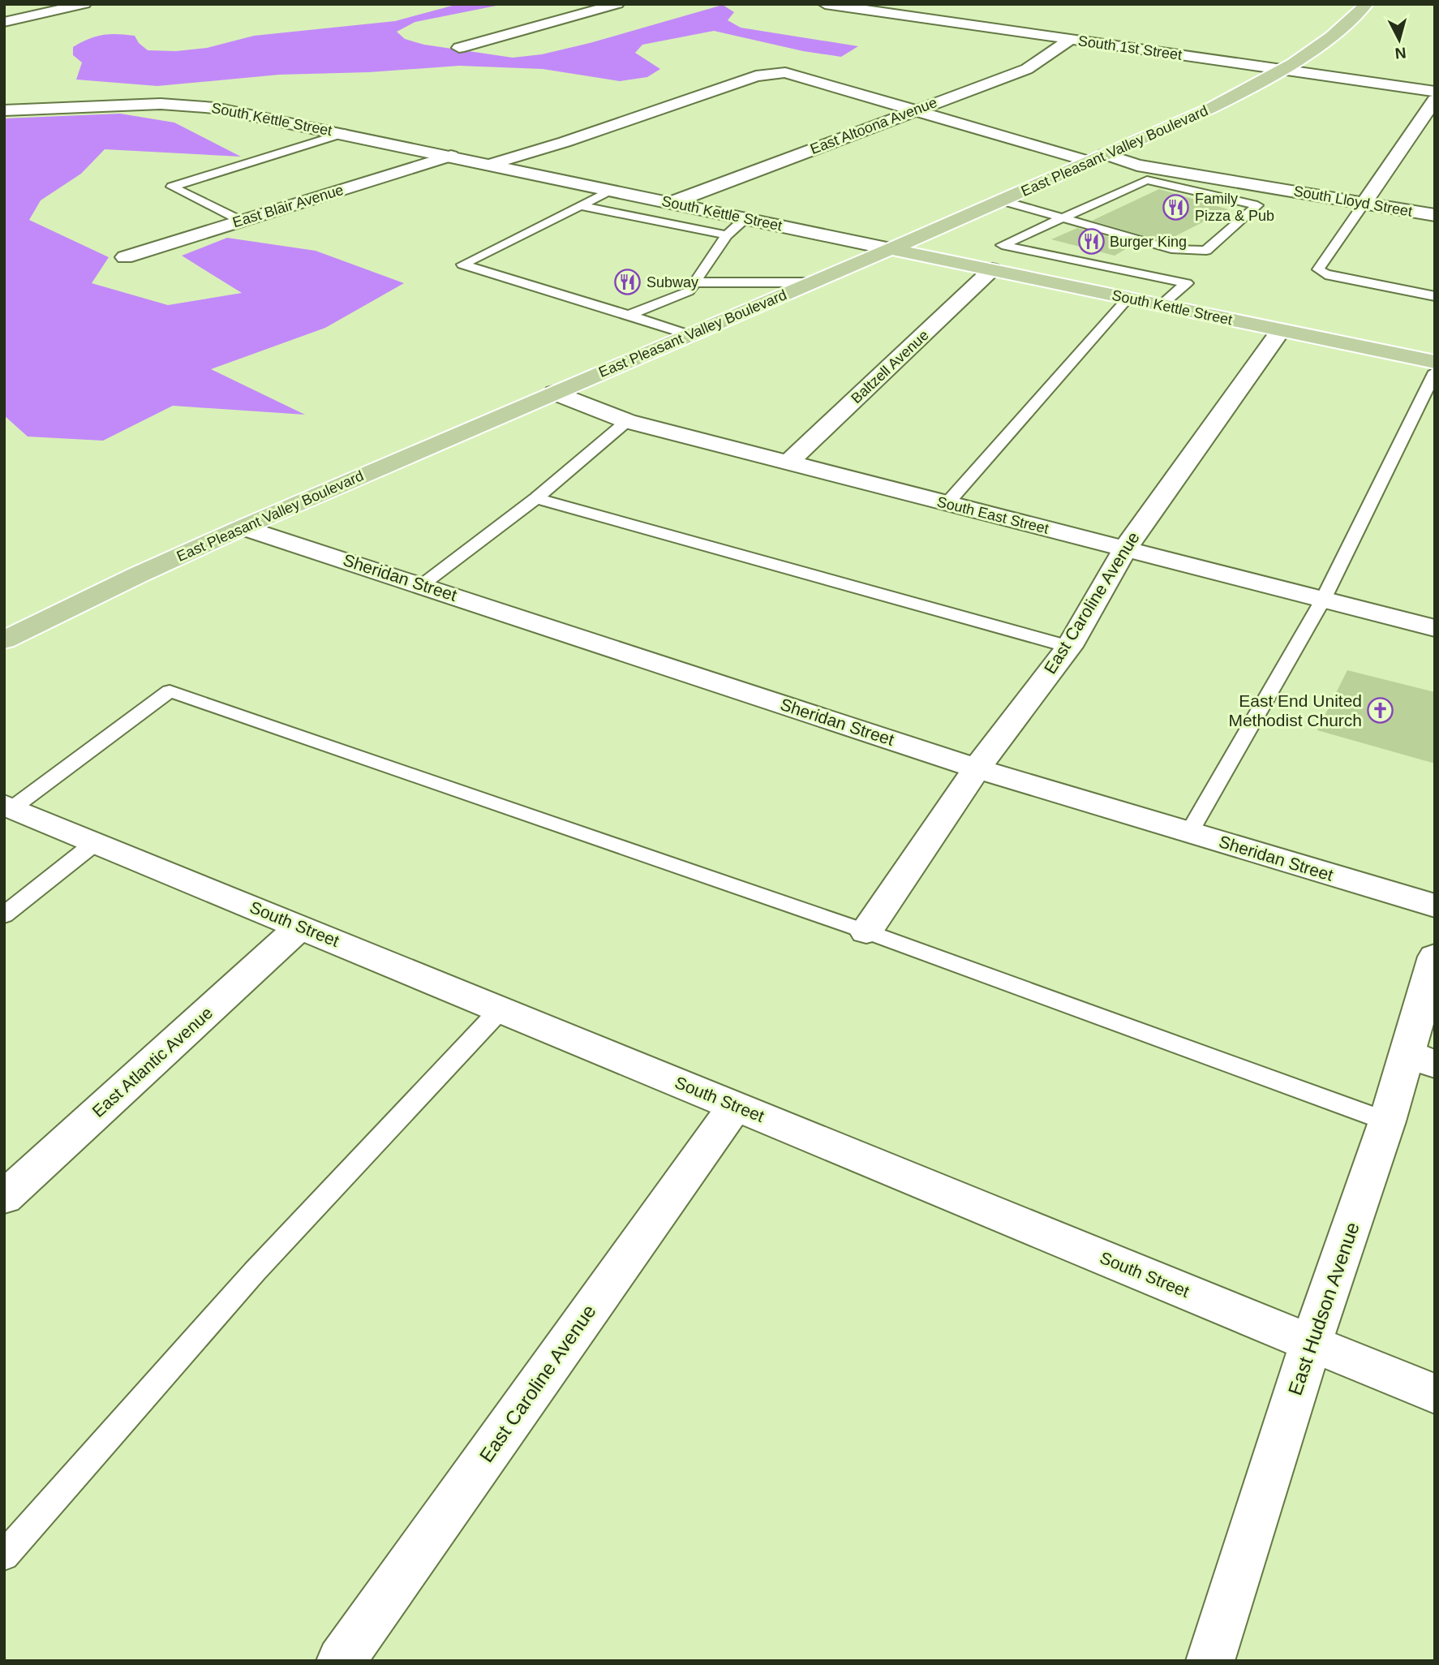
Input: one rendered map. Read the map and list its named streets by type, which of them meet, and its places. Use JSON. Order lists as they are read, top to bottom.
{
  "streets": {
    "main road": ["South Kettle Street", "East Pleasant Valley Boulevard"],
    "street": [
      "South 1st Street",
      "East Altoona Avenue",
      "South Lloyd Street",
      "East Blair Avenue",
      "Baltzell Avenue",
      "South East Street",
      "Sheridan Street",
      "East Caroline Avenue",
      "South Street",
      "East Atlantic Avenue",
      "East Hudson Avenue"
    ]
  },
  "crossings": [
    ["South 1st Street", "East Altoona Avenue"],
    ["South 1st Street", "East Pleasant Valley Boulevard"],
    ["South Kettle Street", "East Altoona Avenue"],
    ["South Kettle Street", "East Pleasant Valley Boulevard"],
    ["South Kettle Street", "South Lloyd Street"],
    ["South Kettle Street", "East Blair Avenue"],
    ["South Kettle Street", "Baltzell Avenue"],
    ["South Kettle Street", "East Caroline Avenue"],
    ["East Altoona Avenue", "South Lloyd Street"],
    ["East Pleasant Valley Boulevard", "South Lloyd Street"],
    ["East Pleasant Valley Boulevard", "South East Street"],
    ["East Pleasant Valley Boulevard", "Sheridan Street"],
    ["Baltzell Avenue", "South East Street"],
    ["South East Street", "East Caroline Avenue"],
    ["Sheridan Street", "East Caroline Avenue"],
    ["East Caroline Avenue", "South Street"],
    ["South Street", "East Atlantic Avenue"],
    ["South Street", "East Hudson Avenue"]
  ],
  "places": {
    "restaurant": ["Family Pizza & Pub", "Burger King", "Subway"],
    "church": ["East End United Methodist Church"]
  },
  "north": "bottom"
}
